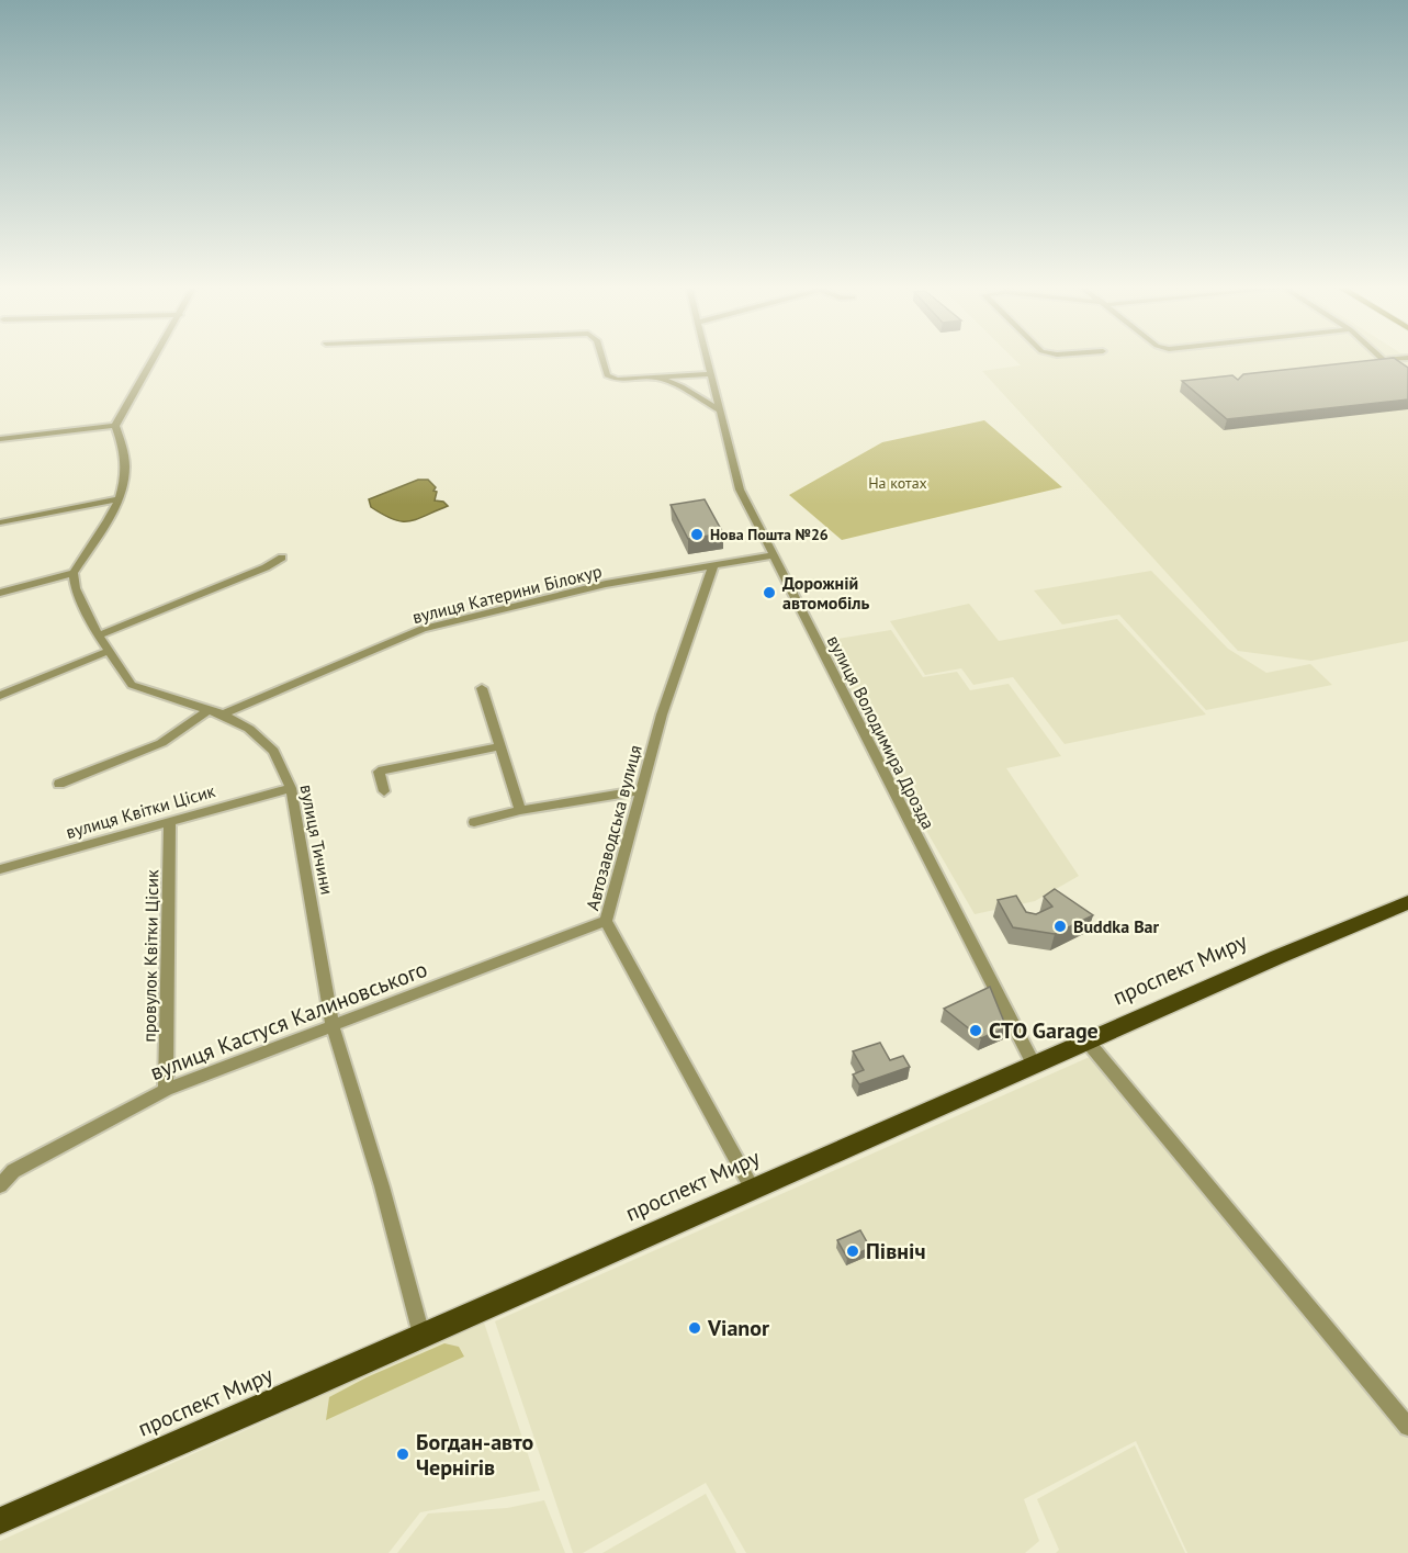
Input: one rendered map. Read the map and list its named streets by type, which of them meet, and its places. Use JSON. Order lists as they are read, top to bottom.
{
  "streets": {
    "main road": ["проспект Миру"],
    "street": [
      "вулиця Катерини Білокур",
      "вулиця Володимира Дрозда",
      "вулиця Квітки Цісик",
      "Автозаводська вулиця",
      "вулиця Тичини",
      "провулок Квітки Цісик",
      "вулиця Кастуся Калиновського"
    ]
  },
  "crossings": [
    ["вулиця Катерини Білокур", "вулиця Володимира Дрозда"],
    ["вулиця Катерини Білокур", "Автозаводська вулиця"],
    ["вулиця Катерини Білокур", "вулиця Тичини"],
    ["вулиця Володимира Дрозда", "проспект Миру"],
    ["вулиця Квітки Цісик", "вулиця Тичини"],
    ["вулиця Квітки Цісик", "провулок Квітки Цісик"],
    ["Автозаводська вулиця", "проспект Миру"],
    ["Автозаводська вулиця", "вулиця Кастуся Калиновського"],
    ["вулиця Тичини", "проспект Миру"],
    ["вулиця Тичини", "вулиця Кастуся Калиновського"],
    ["провулок Квітки Цісик", "вулиця Кастуся Калиновського"]
  ],
  "parks": ["На котах"],
  "places": [
    "Нова Пошта №26",
    "Дорожній автомобіль",
    "Buddka Bar",
    "СТО Garage",
    "Північ",
    "Vianor",
    "Богдан-авто Чернігів"
  ]
}
